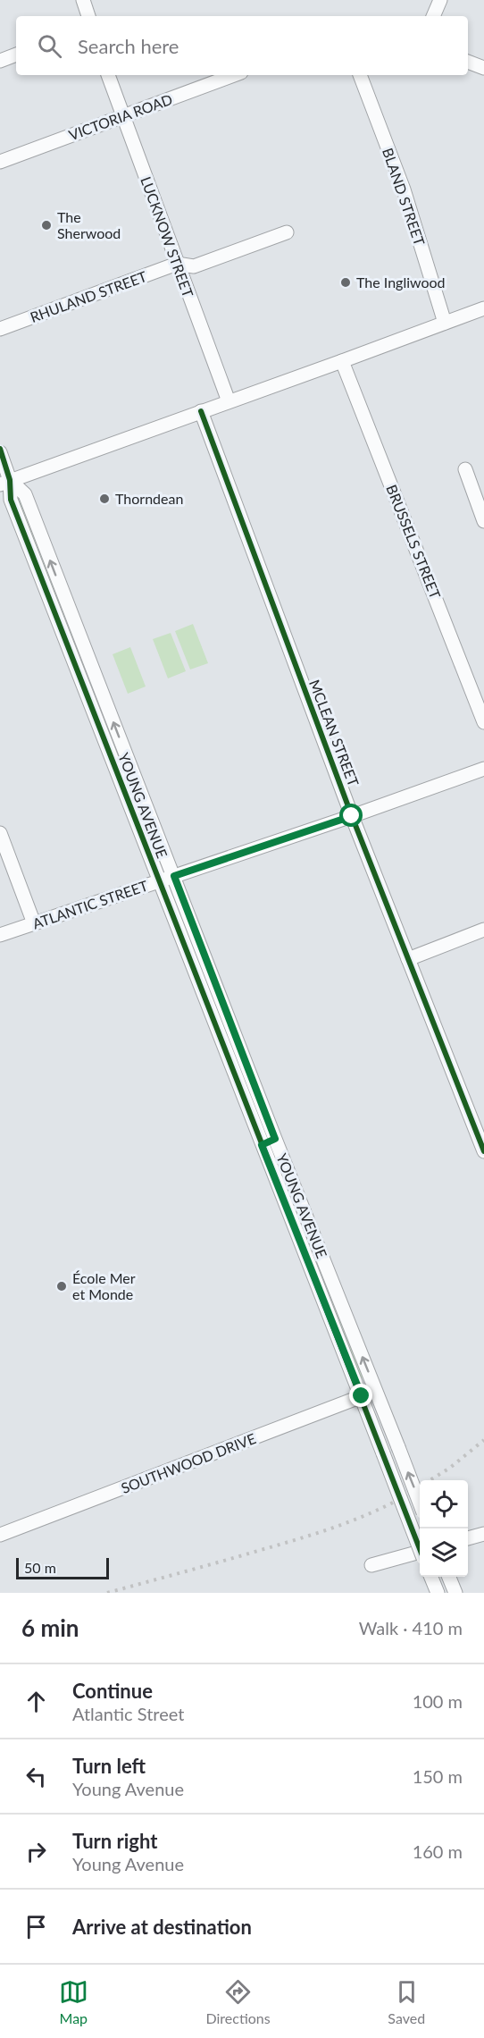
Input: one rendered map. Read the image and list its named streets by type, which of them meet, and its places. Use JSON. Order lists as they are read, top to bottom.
{
  "streets": {
    "street": [
      "VICTORIA ROAD",
      "BLAND STREET",
      "LUCKNOW STREET",
      "RHULAND STREET",
      "BRUSSELS STREET",
      "MCLEAN STREET",
      "YOUNG AVENUE",
      "ATLANTIC STREET",
      "SOUTHWOOD DRIVE"
    ]
  },
  "crossings": [
    ["VICTORIA ROAD", "LUCKNOW STREET"],
    ["LUCKNOW STREET", "RHULAND STREET"],
    ["MCLEAN STREET", "ATLANTIC STREET"],
    ["YOUNG AVENUE", "ATLANTIC STREET"],
    ["YOUNG AVENUE", "SOUTHWOOD DRIVE"]
  ],
  "places": [
    "The Sherwood",
    "The Ingliwood",
    "Thorndean",
    "École Mer et Monde"
  ],
  "scale_bar": "50 m",
  "page": {
    "search": "Search here",
    "scale": "50 m",
    "heading": ["6 min", "Walk · 410 m"],
    "list": [
      ["Continue", "Atlantic Street", "100 m"],
      ["Turn left", "Young Avenue", "150 m"],
      ["Turn right", "Young Avenue", "160 m"],
      "Arrive at destination"
    ],
    "nav": ["Map", "Directions", "Saved"]
  }
}
